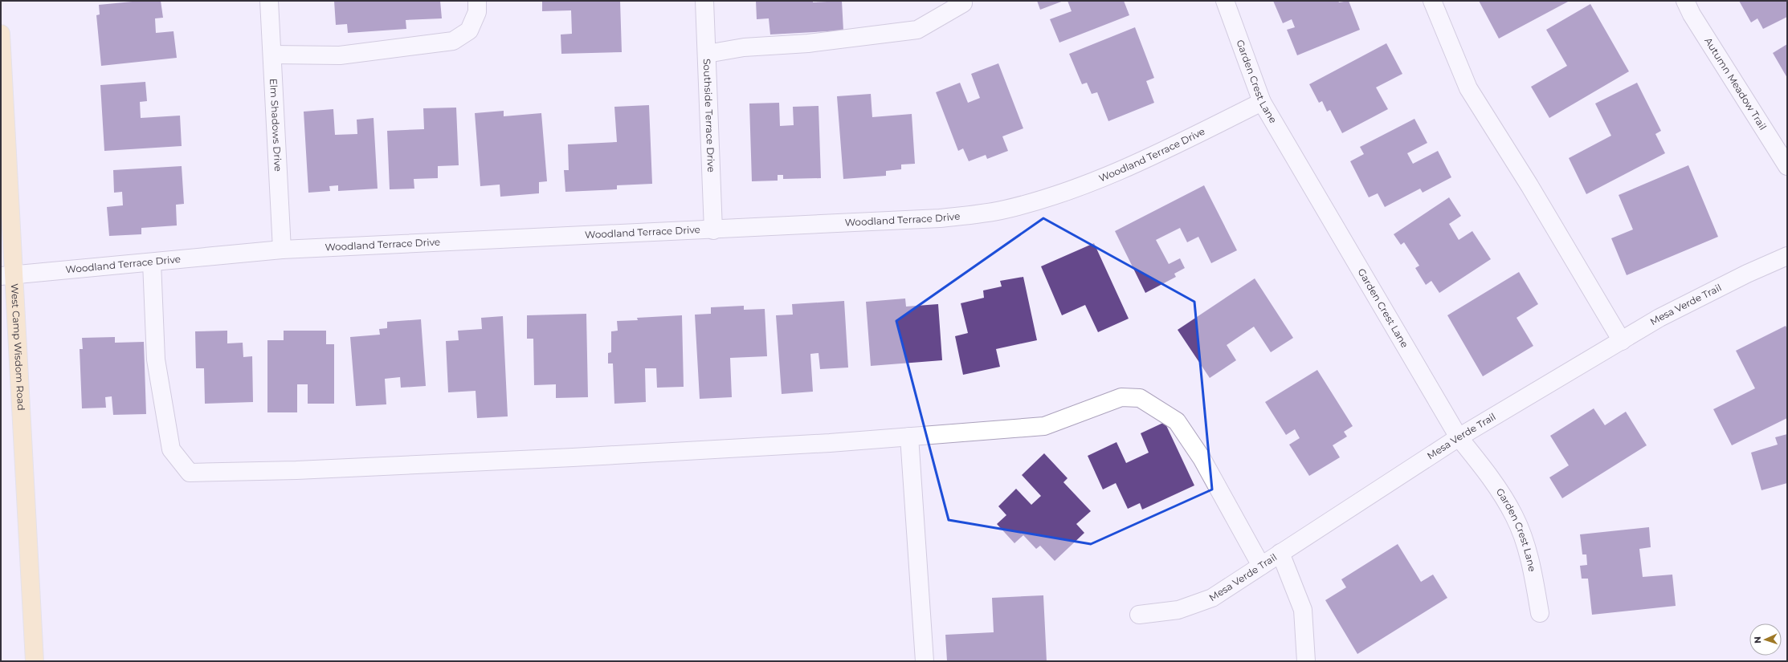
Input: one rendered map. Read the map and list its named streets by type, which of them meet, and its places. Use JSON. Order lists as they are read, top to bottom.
{
  "streets": {
    "main road": ["West Camp Wisdom Road"],
    "street": [
      "Garden Crest Lane",
      "Autumn Meadow Trail",
      "Southside Terrace Drive",
      "Elm Shadows Drive",
      "Woodland Terrace Drive",
      "Mesa Verde Trail"
    ]
  },
  "crossings": [
    ["Garden Crest Lane", "Woodland Terrace Drive"],
    ["Garden Crest Lane", "Mesa Verde Trail"],
    ["Southside Terrace Drive", "Woodland Terrace Drive"],
    ["Elm Shadows Drive", "Woodland Terrace Drive"],
    ["Woodland Terrace Drive", "West Camp Wisdom Road"]
  ],
  "north": "left"
}
